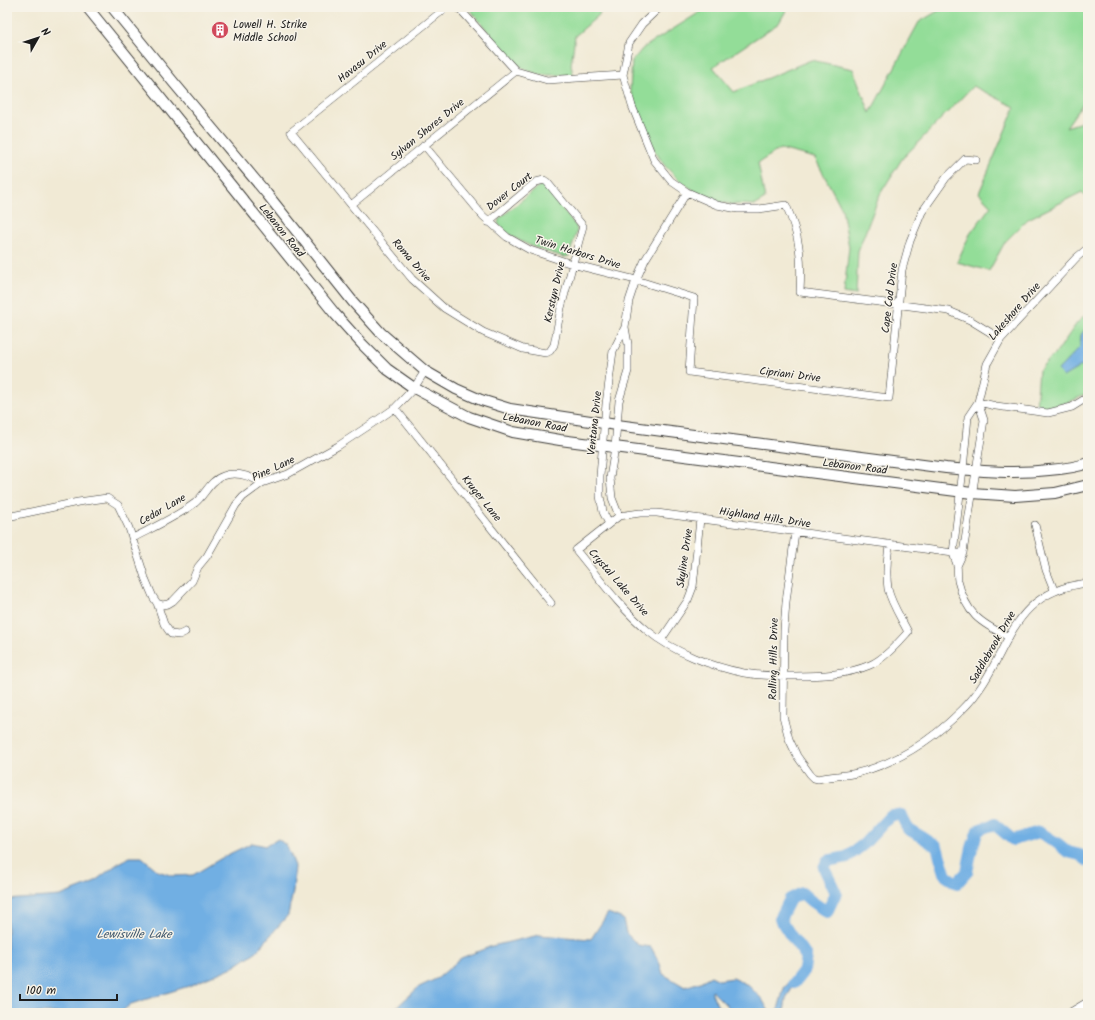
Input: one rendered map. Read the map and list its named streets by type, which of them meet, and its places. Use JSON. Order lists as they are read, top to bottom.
{
  "streets": {
    "main road": ["Lebanon Road"],
    "street": [
      "Havasu Drive",
      "Sylvan Shores Drive",
      "Dover Court",
      "Twin Harbors Drive",
      "Roma Drive",
      "Kerstyn Drive",
      "Cape Cod Drive",
      "Lakeshore Drive",
      "Cipriani Drive",
      "Ventana Drive",
      "Pine Lane",
      "Kruger Lane",
      "Cedar Lane",
      "Highland Hills Drive",
      "Skyline Drive",
      "Crystal Lake Drive",
      "Saddlebrook Drive",
      "Rolling Hills Drive"
    ]
  },
  "crossings": [
    ["Havasu Drive", "Roma Drive"],
    ["Sylvan Shores Drive", "Twin Harbors Drive"],
    ["Sylvan Shores Drive", "Roma Drive"],
    ["Dover Court", "Twin Harbors Drive"],
    ["Dover Court", "Kerstyn Drive"],
    ["Lebanon Road", "Lakeshore Drive"],
    ["Lebanon Road", "Ventana Drive"],
    ["Lebanon Road", "Pine Lane"],
    ["Twin Harbors Drive", "Kerstyn Drive"],
    ["Twin Harbors Drive", "Cipriani Drive"],
    ["Twin Harbors Drive", "Ventana Drive"],
    ["Roma Drive", "Kerstyn Drive"],
    ["Cape Cod Drive", "Cipriani Drive"],
    ["Lakeshore Drive", "Highland Hills Drive"],
    ["Lakeshore Drive", "Saddlebrook Drive"],
    ["Ventana Drive", "Highland Hills Drive"],
    ["Pine Lane", "Kruger Lane"],
    ["Pine Lane", "Cedar Lane"],
    ["Highland Hills Drive", "Skyline Drive"],
    ["Highland Hills Drive", "Crystal Lake Drive"],
    ["Highland Hills Drive", "Rolling Hills Drive"],
    ["Skyline Drive", "Crystal Lake Drive"],
    ["Crystal Lake Drive", "Rolling Hills Drive"],
    ["Saddlebrook Drive", "Rolling Hills Drive"]
  ],
  "water": ["Lewisville Lake"],
  "places": {
    "building": ["Lowell H. Strike Middle School"]
  },
  "scale_bar": "100 m",
  "north": "top right"
}
